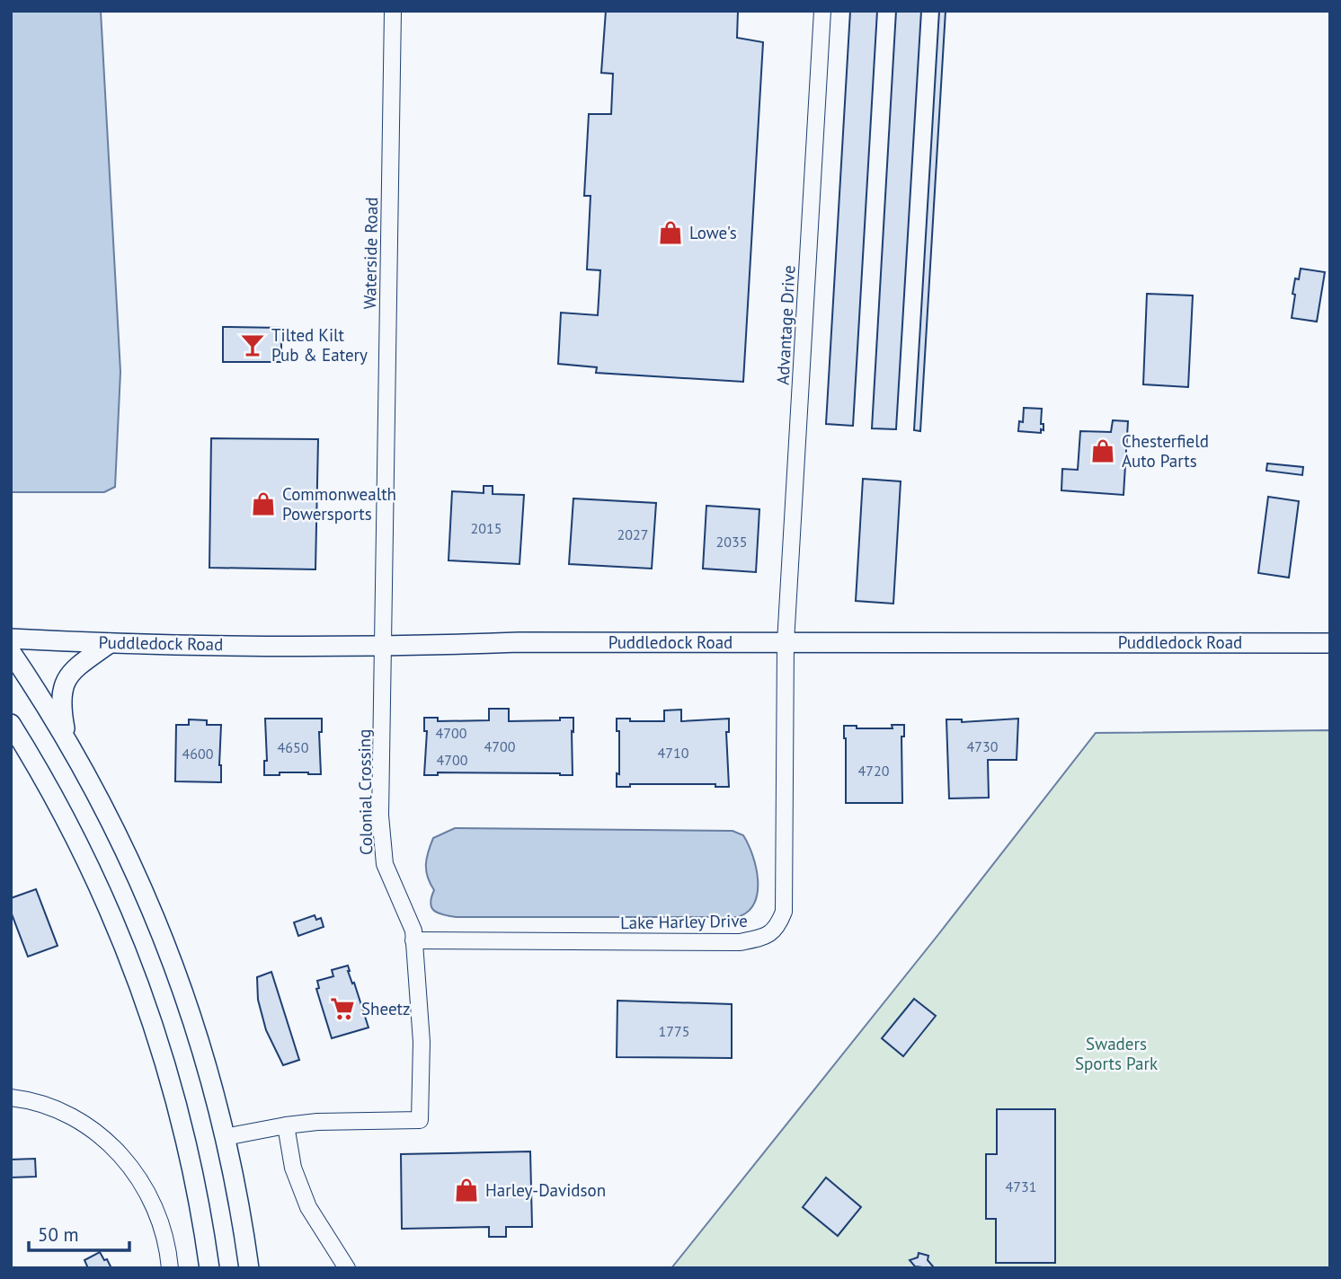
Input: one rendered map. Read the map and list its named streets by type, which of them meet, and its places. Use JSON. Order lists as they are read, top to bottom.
{
  "streets": {
    "main road": ["Puddledock Road"],
    "street": [
      "Waterside Road",
      "Advantage Drive",
      "Colonial Crossing",
      "Lake Harley Drive"
    ]
  },
  "crossings": [
    ["Waterside Road", "Puddledock Road"],
    ["Waterside Road", "Colonial Crossing"],
    ["Advantage Drive", "Puddledock Road"],
    ["Advantage Drive", "Lake Harley Drive"],
    ["Puddledock Road", "Colonial Crossing"],
    ["Puddledock Road", "Lake Harley Drive"],
    ["Colonial Crossing", "Lake Harley Drive"]
  ],
  "parks": ["Swaders Sports Park"],
  "places": {
    "shop": [
      "Lowe's",
      "Chesterfield Auto Parts",
      "Commonwealth Powersports",
      "Harley-Davidson"
    ],
    "bar": ["Tilted Kilt Pub & Eatery"],
    "supermarket": ["Sheetz"]
  },
  "house_numbers": [
    "2015",
    "2027",
    "2035",
    "4700",
    "4700",
    "4730",
    "4650",
    "4710",
    "4600",
    "4700",
    "4720",
    "1775",
    "4731"
  ],
  "scale_bar": "50 m"
}
